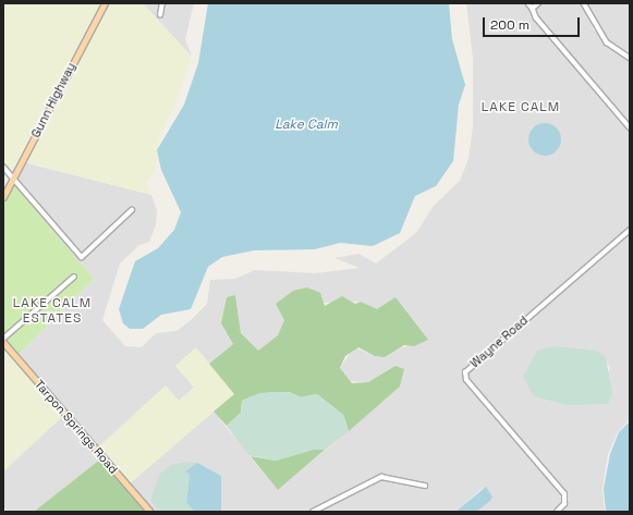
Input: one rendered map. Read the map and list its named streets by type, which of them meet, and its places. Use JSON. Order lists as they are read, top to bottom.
{
  "streets": {
    "main road": ["Gunn Highway", "Tarpon Springs Road"],
    "street": ["Wayne Road"]
  },
  "districts": ["LAKE CALM", "LAKE CALM ESTATES"],
  "water": ["Lake Calm"],
  "scale_bar": "200 m"
}
